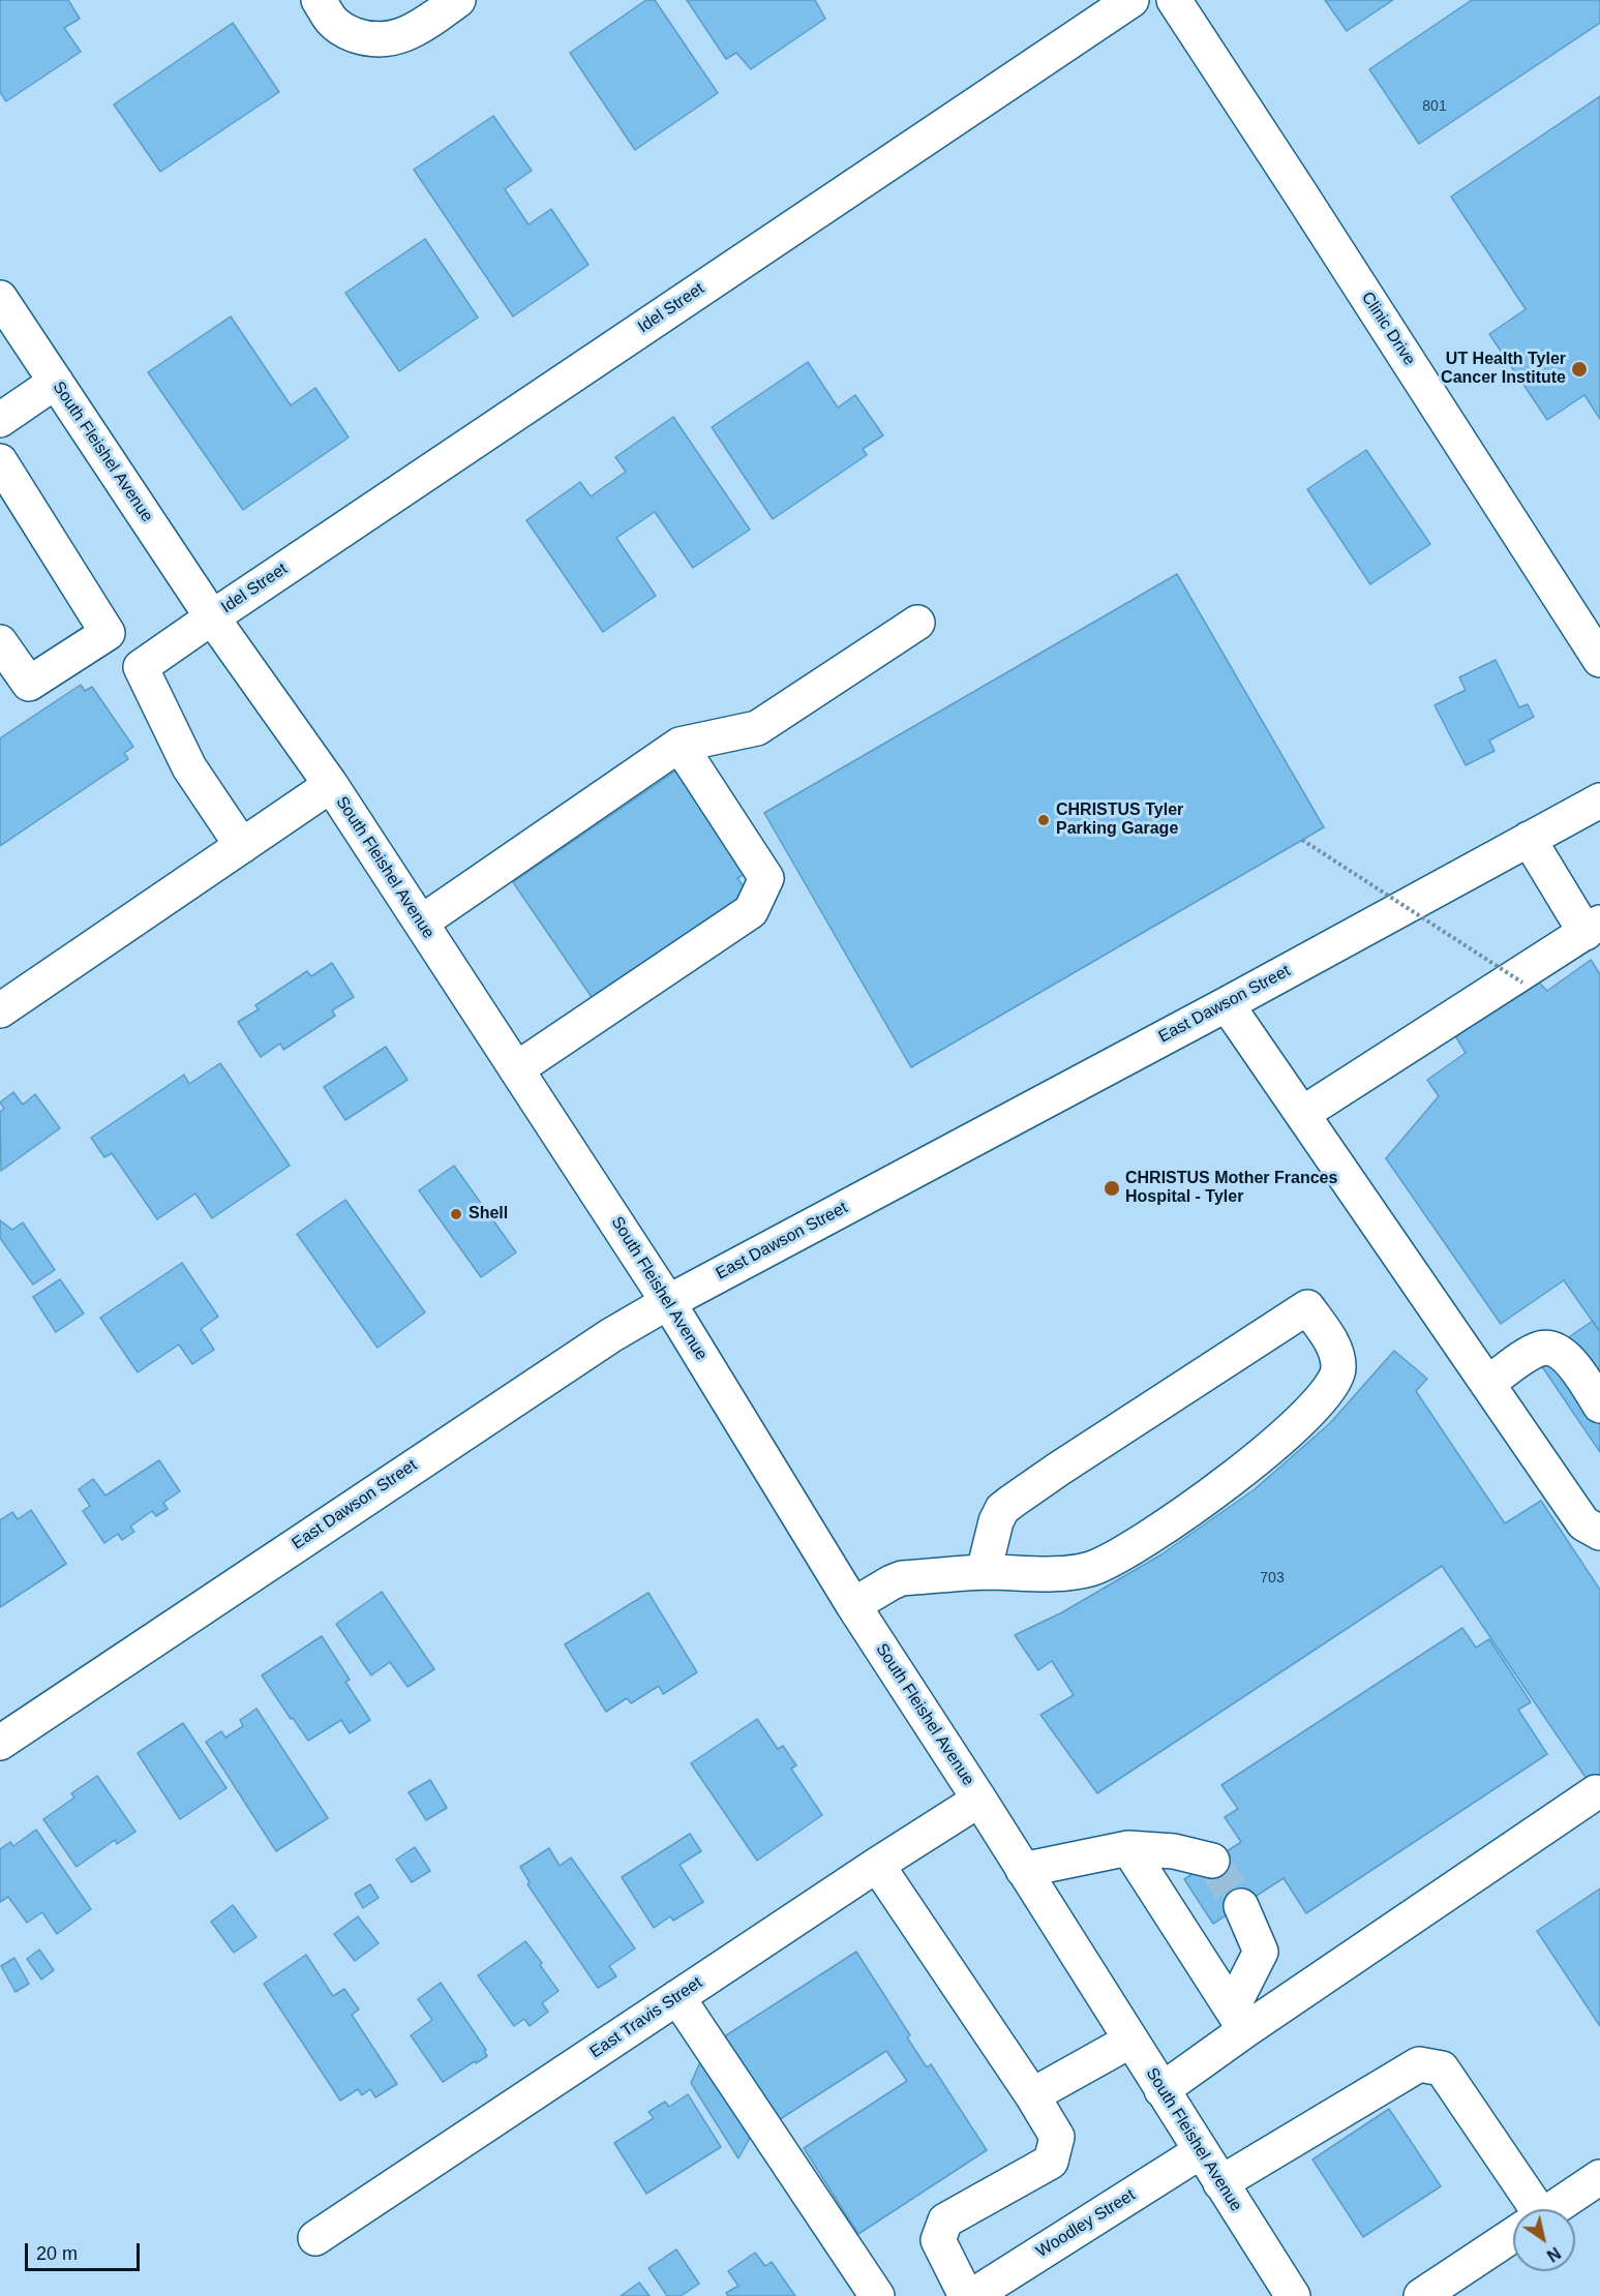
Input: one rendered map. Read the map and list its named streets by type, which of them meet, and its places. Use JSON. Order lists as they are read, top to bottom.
{
  "streets": {
    "street": [
      "Idel Street",
      "Clinic Drive",
      "South Fleishel Avenue",
      "East Dawson Street",
      "East Travis Street",
      "Woodley Street"
    ]
  },
  "crossings": [
    ["Idel Street", "South Fleishel Avenue"],
    ["South Fleishel Avenue", "East Dawson Street"],
    ["South Fleishel Avenue", "East Travis Street"],
    ["South Fleishel Avenue", "Woodley Street"]
  ],
  "places": [
    "UT Health Tyler Cancer Institute",
    "CHRISTUS Tyler Parking Garage",
    "CHRISTUS Mother Frances Hospital - Tyler",
    "Shell"
  ],
  "house_numbers": ["801", "703"],
  "scale_bar": "20 m",
  "north": "bottom right"
}
